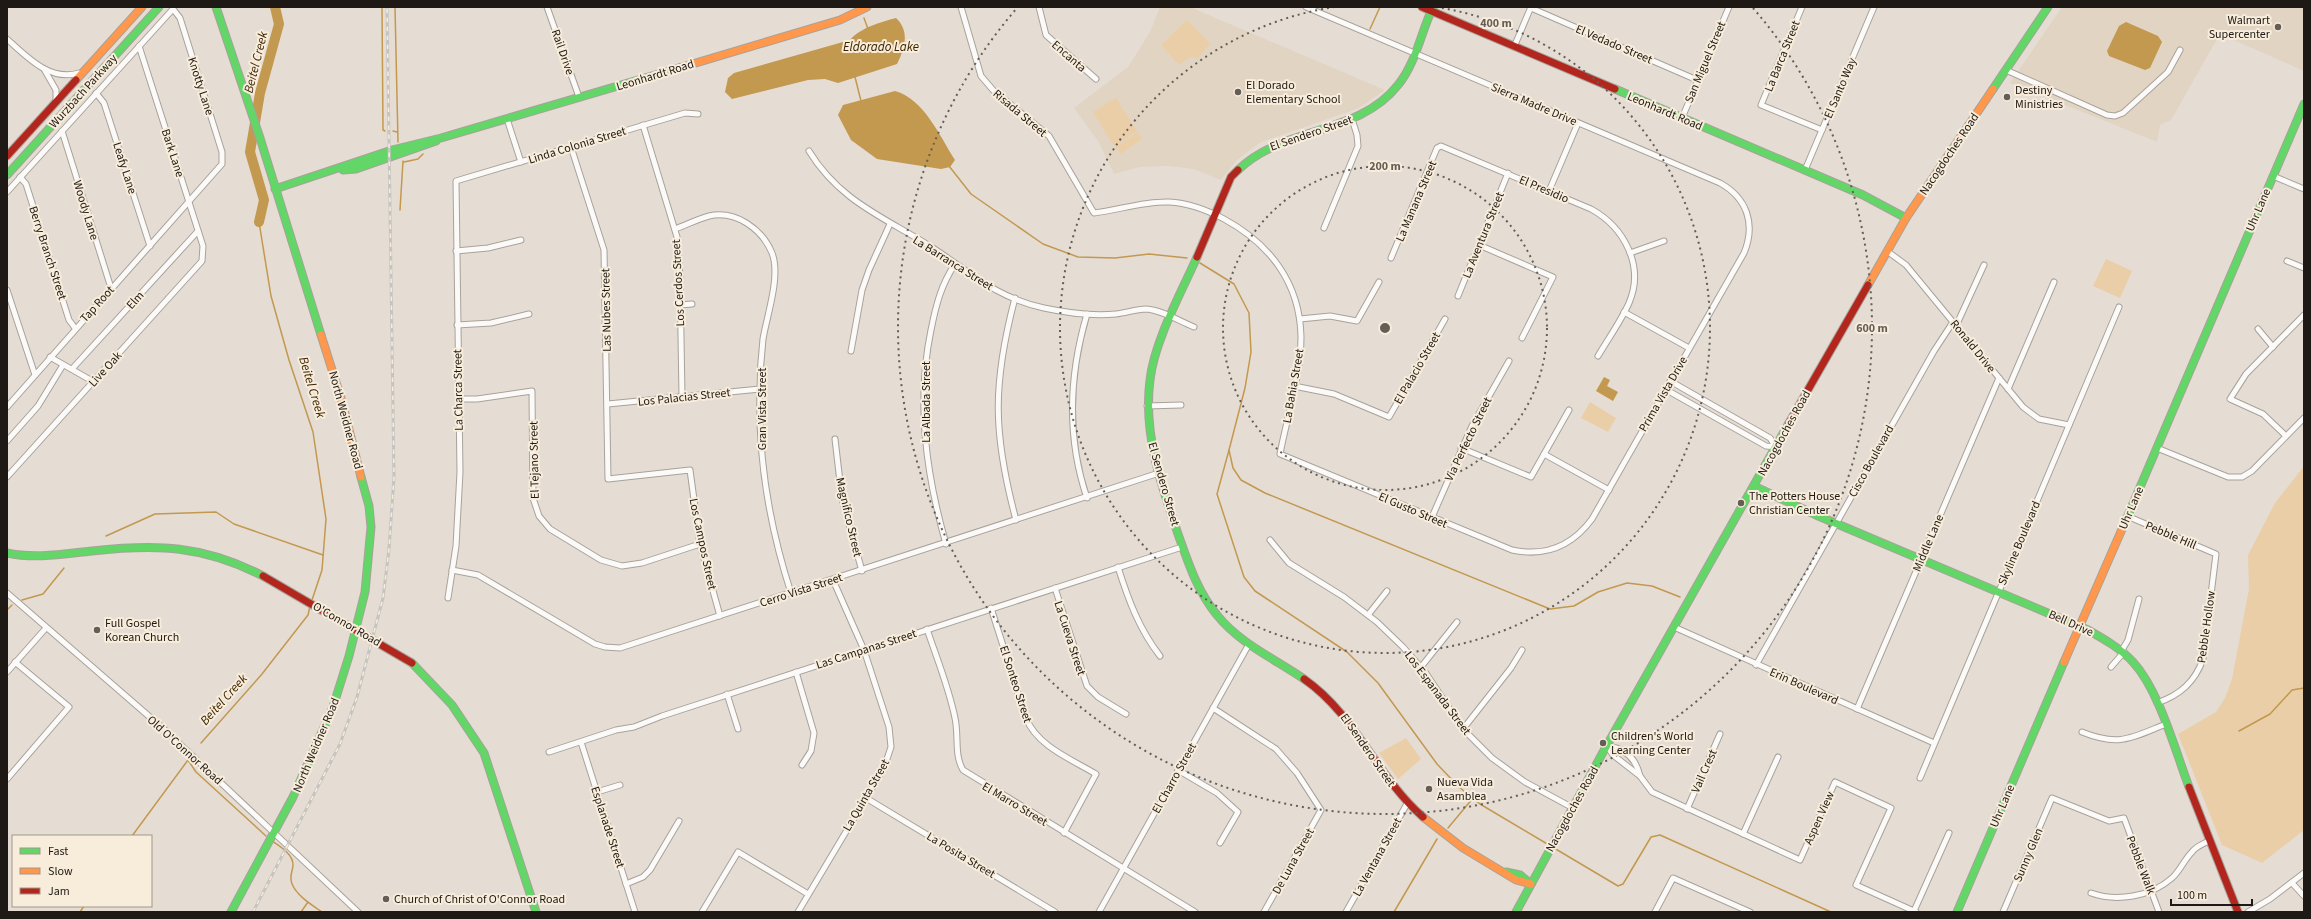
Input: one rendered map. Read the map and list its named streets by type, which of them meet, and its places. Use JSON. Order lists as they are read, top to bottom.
{
  "streets": {
    "main road": [
      "Leonhardt Road",
      "Wurzbach Parkway",
      "El Sendero Street",
      "Nacogdoches Road",
      "Uhr Lane",
      "North Weidner Road",
      "Bell Drive",
      "O'Connor Road"
    ],
    "street": [
      "El Vedado Street",
      "Rail Drive",
      "Encanta",
      "La Barca Street",
      "San Miguel Street",
      "Knotty Lane",
      "El Santo Way",
      "Sierra Madre Drive",
      "Risada Street",
      "Linda Colonia Street",
      "Bark Lane",
      "Leafy Lane",
      "El Presidio",
      "La Manana Street",
      "Woody Lane",
      "La Aventura Street",
      "Berry Branch Street",
      "La Barranca Street",
      "Los Cerdos Street",
      "Elm",
      "Tap Root",
      "Las Nubes Street",
      "Ronald Drive",
      "El Palacio Street",
      "Live Oak",
      "La Bahia Street",
      "La Charca Street",
      "Prima Vista Drive",
      "Los Palacias Street",
      "La Albada Street",
      "Gran Vista Street",
      "Via Perfecto Street",
      "El Tejano Street",
      "Cisco Boulevard",
      "El Gusto Street",
      "Magnifico Street",
      "Pebble Hill",
      "Middle Lane",
      "Skyline Boulevard",
      "Los Campos Street",
      "Cerro Vista Street",
      "Pebble Hollow",
      "La Cueva Street",
      "Las Campanas Street",
      "El Sonteo Street",
      "Erin Boulevard",
      "Los Espanada Street",
      "Old O'Connor Road",
      "Vail Crest",
      "El Charro Street",
      "La Quinta Street",
      "El Marro Street",
      "Aspen View",
      "Esplanade Street",
      "La Posita Street",
      "Sunny Glen",
      "La Ventana Street",
      "De Luna Street",
      "Pebble Walk"
    ]
  },
  "crossings": [
    ["El Vedado Street", "San Miguel Street"],
    ["Rail Drive", "Leonhardt Road"],
    ["La Barca Street", "El Santo Way"],
    ["San Miguel Street", "Leonhardt Road"],
    ["Leonhardt Road", "El Santo Way"],
    ["Leonhardt Road", "El Sendero Street"],
    ["Leonhardt Road", "Nacogdoches Road"],
    ["Leonhardt Road", "North Weidner Road"],
    ["Knotty Lane", "Bark Lane"],
    ["Knotty Lane", "Tap Root"],
    ["Sierra Madre Drive", "El Sendero Street"],
    ["Sierra Madre Drive", "Prima Vista Drive"],
    ["Risada Street", "La Bahia Street"],
    ["El Sendero Street", "Nacogdoches Road"],
    ["El Sendero Street", "La Barranca Street"],
    ["El Sendero Street", "La Bahia Street"],
    ["El Sendero Street", "Cerro Vista Street"],
    ["El Sendero Street", "Las Campanas Street"],
    ["El Sendero Street", "El Charro Street"],
    ["El Sendero Street", "La Ventana Street"],
    ["Linda Colonia Street", "Los Cerdos Street"],
    ["Linda Colonia Street", "Las Nubes Street"],
    ["Linda Colonia Street", "La Charca Street"],
    ["Bark Lane", "Elm"],
    ["Bark Lane", "Tap Root"],
    ["Bark Lane", "Live Oak"],
    ["Nacogdoches Road", "Ronald Drive"],
    ["Nacogdoches Road", "Bell Drive"],
    ["Nacogdoches Road", "Erin Boulevard"],
    ["Nacogdoches Road", "Los Espanada Street"],
    ["Nacogdoches Road", "Aspen View"],
    ["Leafy Lane", "Tap Root"],
    ["El Presidio", "La Manana Street"],
    ["El Presidio", "La Aventura Street"],
    ["Woody Lane", "Tap Root"],
    ["Uhr Lane", "Pebble Hill"],
    ["Uhr Lane", "Bell Drive"],
    ["Berry Branch Street", "Tap Root"],
    ["La Barranca Street", "La Albada Street"],
    ["Los Cerdos Street", "Los Palacias Street"],
    ["Los Cerdos Street", "Gran Vista Street"],
    ["Las Nubes Street", "Los Palacias Street"],
    ["Las Nubes Street", "Los Campos Street"],
    ["Ronald Drive", "Cisco Boulevard"],
    ["Ronald Drive", "Middle Lane"],
    ["Ronald Drive", "Skyline Boulevard"],
    ["El Palacio Street", "La Bahia Street"],
    ["La Bahia Street", "El Gusto Street"],
    ["La Charca Street", "El Tejano Street"],
    ["La Charca Street", "Cerro Vista Street"],
    ["Prima Vista Drive", "El Gusto Street"],
    ["Los Palacias Street", "Gran Vista Street"],
    ["La Albada Street", "Cerro Vista Street"],
    ["Gran Vista Street", "Cerro Vista Street"],
    ["North Weidner Road", "Old O'Connor Road"],
    ["Via Perfecto Street", "El Gusto Street"],
    ["El Tejano Street", "Los Campos Street"],
    ["Cisco Boulevard", "Bell Drive"],
    ["Cisco Boulevard", "Erin Boulevard"],
    ["Magnifico Street", "Cerro Vista Street"],
    ["Pebble Hill", "Pebble Hollow"],
    ["Middle Lane", "Bell Drive"],
    ["Middle Lane", "Erin Boulevard"],
    ["Skyline Boulevard", "Bell Drive"],
    ["Skyline Boulevard", "Erin Boulevard"],
    ["Los Campos Street", "Cerro Vista Street"],
    ["Cerro Vista Street", "La Quinta Street"],
    ["Bell Drive", "Pebble Hollow"],
    ["La Cueva Street", "Las Campanas Street"],
    ["Las Campanas Street", "El Sonteo Street"],
    ["Las Campanas Street", "La Quinta Street"],
    ["Las Campanas Street", "El Marro Street"],
    ["Las Campanas Street", "Esplanade Street"],
    ["El Sonteo Street", "El Marro Street"],
    ["Vail Crest", "Aspen View"],
    ["El Charro Street", "El Marro Street"],
    ["El Charro Street", "De Luna Street"],
    ["La Quinta Street", "La Posita Street"],
    ["Sunny Glen", "Pebble Walk"]
  ],
  "water": ["Eldorado Lake", "Beitel Creek"],
  "places": [
    "Walmart Supercenter",
    "El Dorado Elementary School",
    "Destiny Ministries",
    "The Potters House Christian Center",
    "Full Gospel Korean Church",
    "Children's World Learning Center",
    "Nueva Vida Asamblea",
    "Church of Christ of O'Connor Road"
  ],
  "legend": ["Fast", "Slow", "Jam"],
  "scale_bar": "100 m",
  "rings": ["400 m", "200 m", "600 m"]
}
